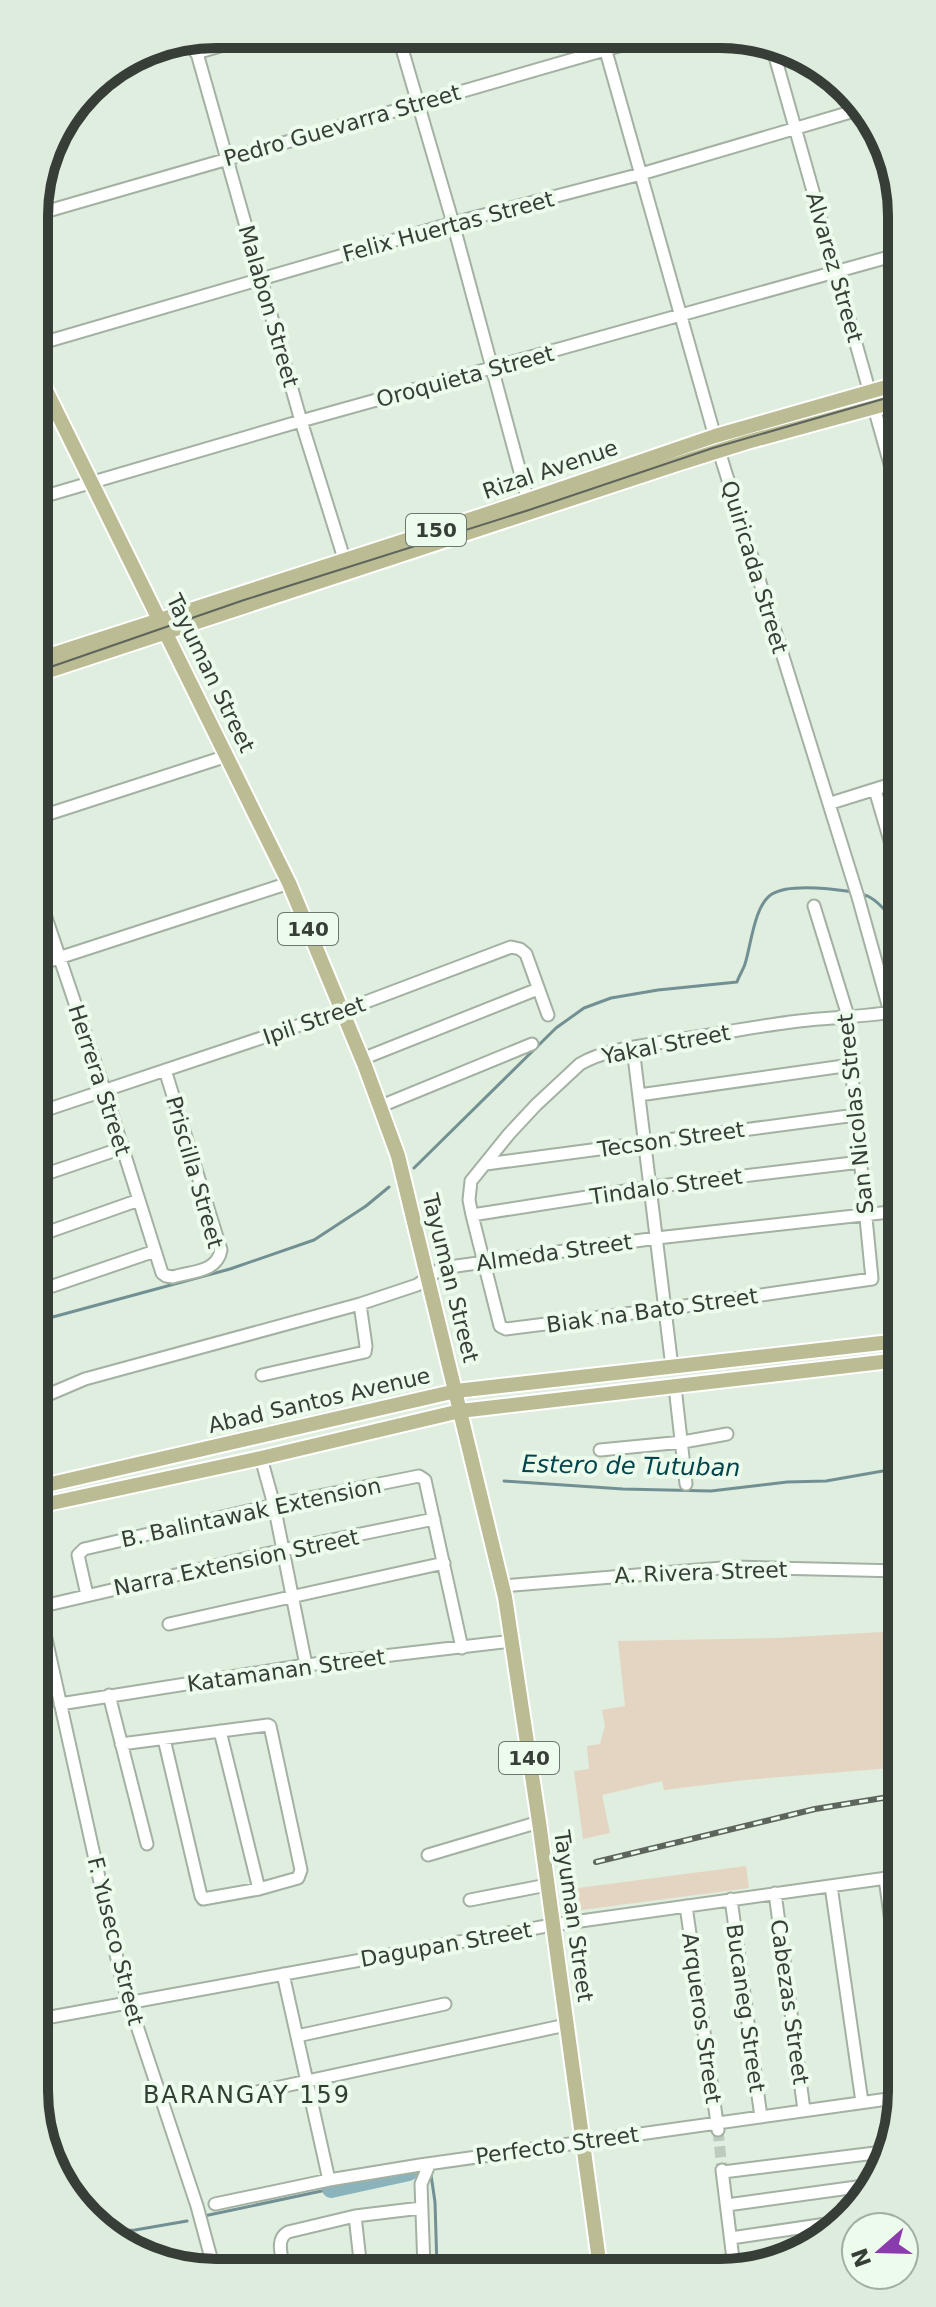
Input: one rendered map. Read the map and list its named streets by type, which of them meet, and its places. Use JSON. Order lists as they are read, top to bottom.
{
  "streets": {
    "main road": [
      "Rizal Avenue",
      "150",
      "Tayuman Street",
      "140",
      "Abad Santos Avenue"
    ],
    "street": [
      "Pedro Guevarra Street",
      "Felix Huertas Street",
      "Alvarez Street",
      "Malabon Street",
      "Oroquieta Street",
      "Quiricada Street",
      "Ipil Street",
      "Yakal Street",
      "Herrera Street",
      "San Nicolas Street",
      "Tecson Street",
      "Priscilla Street",
      "Tindalo Street",
      "Almeda Street",
      "Biak na Bato Street",
      "B. Balintawak Extension",
      "Narra Extension Street",
      "A. Rivera Street",
      "Katamanan Street",
      "F. Yuseco Street",
      "Dagupan Street",
      "Cabezas Street",
      "Bucaneg Street",
      "Arqueros Street",
      "Perfecto Street"
    ]
  },
  "crossings": [
    ["Pedro Guevarra Street", "Malabon Street"],
    ["Pedro Guevarra Street", "Quiricada Street"],
    ["Felix Huertas Street", "Alvarez Street"],
    ["Felix Huertas Street", "Malabon Street"],
    ["Felix Huertas Street", "Quiricada Street"],
    ["Alvarez Street", "Oroquieta Street"],
    ["Alvarez Street", "Rizal Avenue"],
    ["Malabon Street", "Oroquieta Street"],
    ["Malabon Street", "Rizal Avenue"],
    ["Oroquieta Street", "Quiricada Street"],
    ["Oroquieta Street", "Tayuman Street"],
    ["Rizal Avenue", "Quiricada Street"],
    ["Rizal Avenue", "Tayuman Street"],
    ["Tayuman Street", "Ipil Street"],
    ["Tayuman Street", "Almeda Street"],
    ["Tayuman Street", "Abad Santos Avenue"],
    ["Tayuman Street", "A. Rivera Street"],
    ["Tayuman Street", "Katamanan Street"],
    ["Tayuman Street", "Dagupan Street"],
    ["Tayuman Street", "Perfecto Street"],
    ["Ipil Street", "Herrera Street"],
    ["Ipil Street", "Priscilla Street"],
    ["Yakal Street", "San Nicolas Street"],
    ["Yakal Street", "Tecson Street"],
    ["Yakal Street", "Tindalo Street"],
    ["Yakal Street", "Almeda Street"],
    ["Yakal Street", "Biak na Bato Street"],
    ["Herrera Street", "Priscilla Street"],
    ["San Nicolas Street", "Tecson Street"],
    ["San Nicolas Street", "Tindalo Street"],
    ["San Nicolas Street", "Almeda Street"],
    ["San Nicolas Street", "Biak na Bato Street"],
    ["Almeda Street", "Biak na Bato Street"],
    ["B. Balintawak Extension", "Narra Extension Street"],
    ["Katamanan Street", "F. Yuseco Street"],
    ["F. Yuseco Street", "Dagupan Street"],
    ["Dagupan Street", "Cabezas Street"],
    ["Dagupan Street", "Bucaneg Street"],
    ["Dagupan Street", "Arqueros Street"],
    ["Cabezas Street", "Perfecto Street"],
    ["Bucaneg Street", "Perfecto Street"],
    ["Arqueros Street", "Perfecto Street"]
  ],
  "districts": ["BARANGAY 159"],
  "water": ["Estero de Tutuban"],
  "north": "left"
}
